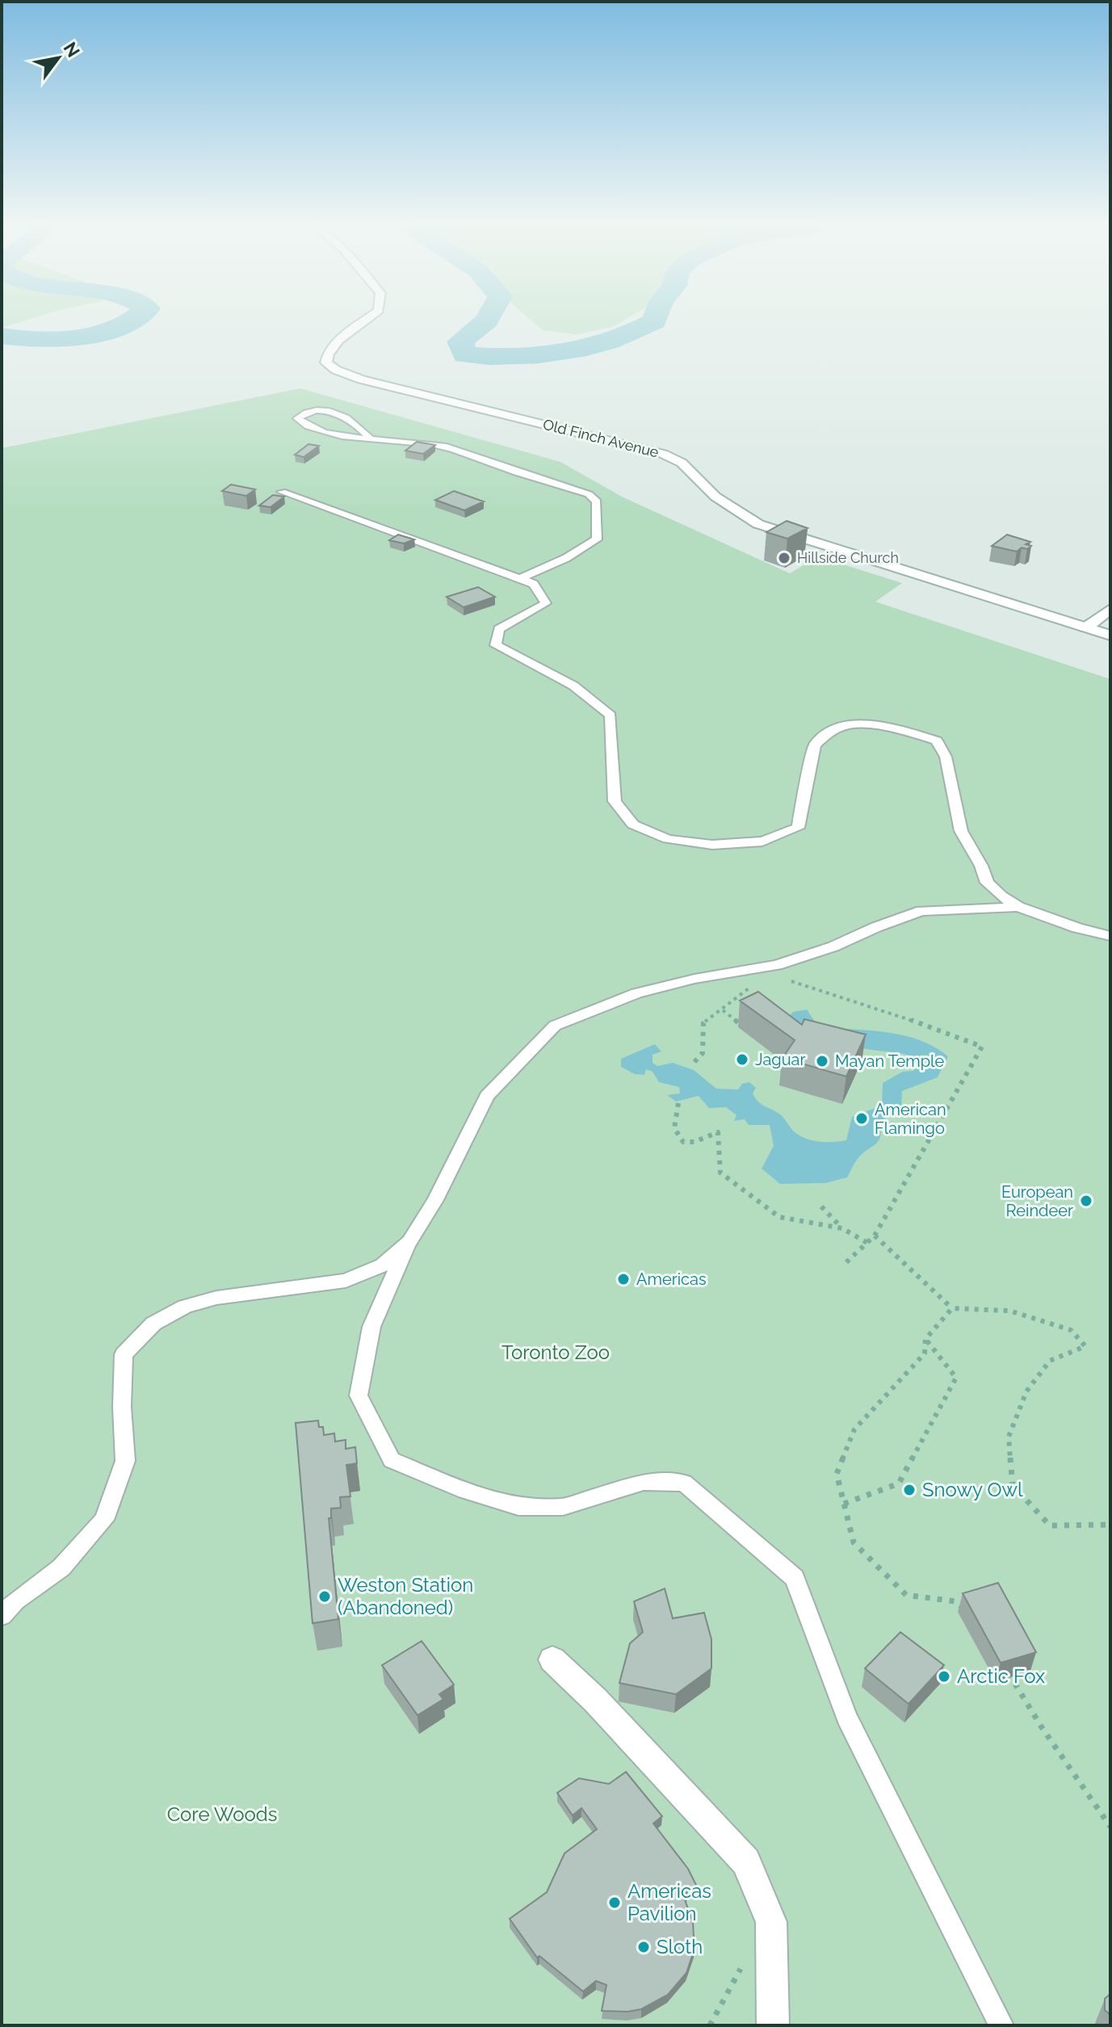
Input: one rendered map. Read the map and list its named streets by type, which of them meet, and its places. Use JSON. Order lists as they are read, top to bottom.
{
  "streets": {
    "street": ["Old Finch Avenue"]
  },
  "parks": ["Toronto Zoo", "Core Woods"],
  "places": [
    "Hillside Church",
    "Jaguar",
    "Mayan Temple",
    "American Flamingo",
    "European Reindeer",
    "Americas",
    "Snowy Owl",
    "Weston Station (Abandoned)",
    "Arctic Fox",
    "Americas Pavilion",
    "Sloth"
  ],
  "north": "top right"
}
